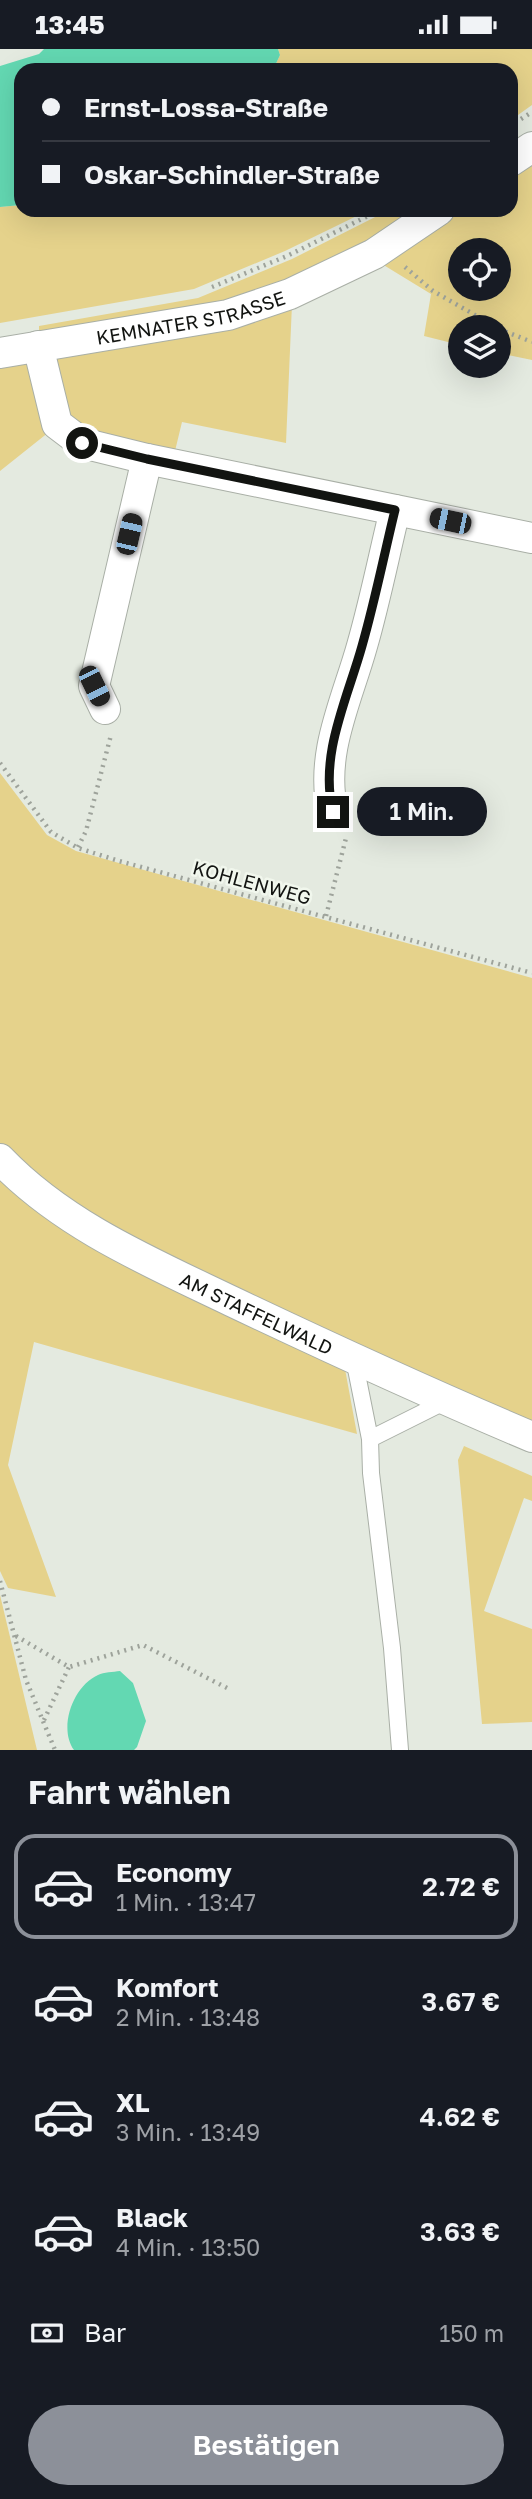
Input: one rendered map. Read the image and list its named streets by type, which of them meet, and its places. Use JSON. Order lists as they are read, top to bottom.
{
  "streets": {
    "street": ["KEMNATER STRASSE", "AM STAFFELWALD"],
    "path": ["KOHLENWEG"]
  },
  "page": {
    "status": "13:45",
    "banner": ["Ernst-Lossa-Straße", "Oskar-Schindler-Straße"],
    "bubble": "1 Min.",
    "heading": "Fahrt wählen",
    "list": [
      {
        "name": "Economy",
        "note": "1 Min. · 13:47",
        "value": "2.72 €"
      },
      {
        "name": "Komfort",
        "note": "2 Min. · 13:48",
        "value": "3.67 €"
      },
      {
        "name": "XL",
        "note": "3 Min. · 13:49",
        "value": "4.62 €"
      },
      {
        "name": "Black",
        "note": "4 Min. · 13:50",
        "value": "3.63 €"
      }
    ],
    "pay": ["Bar", "150 m"],
    "buttons": "Bestätigen"
  }
}
